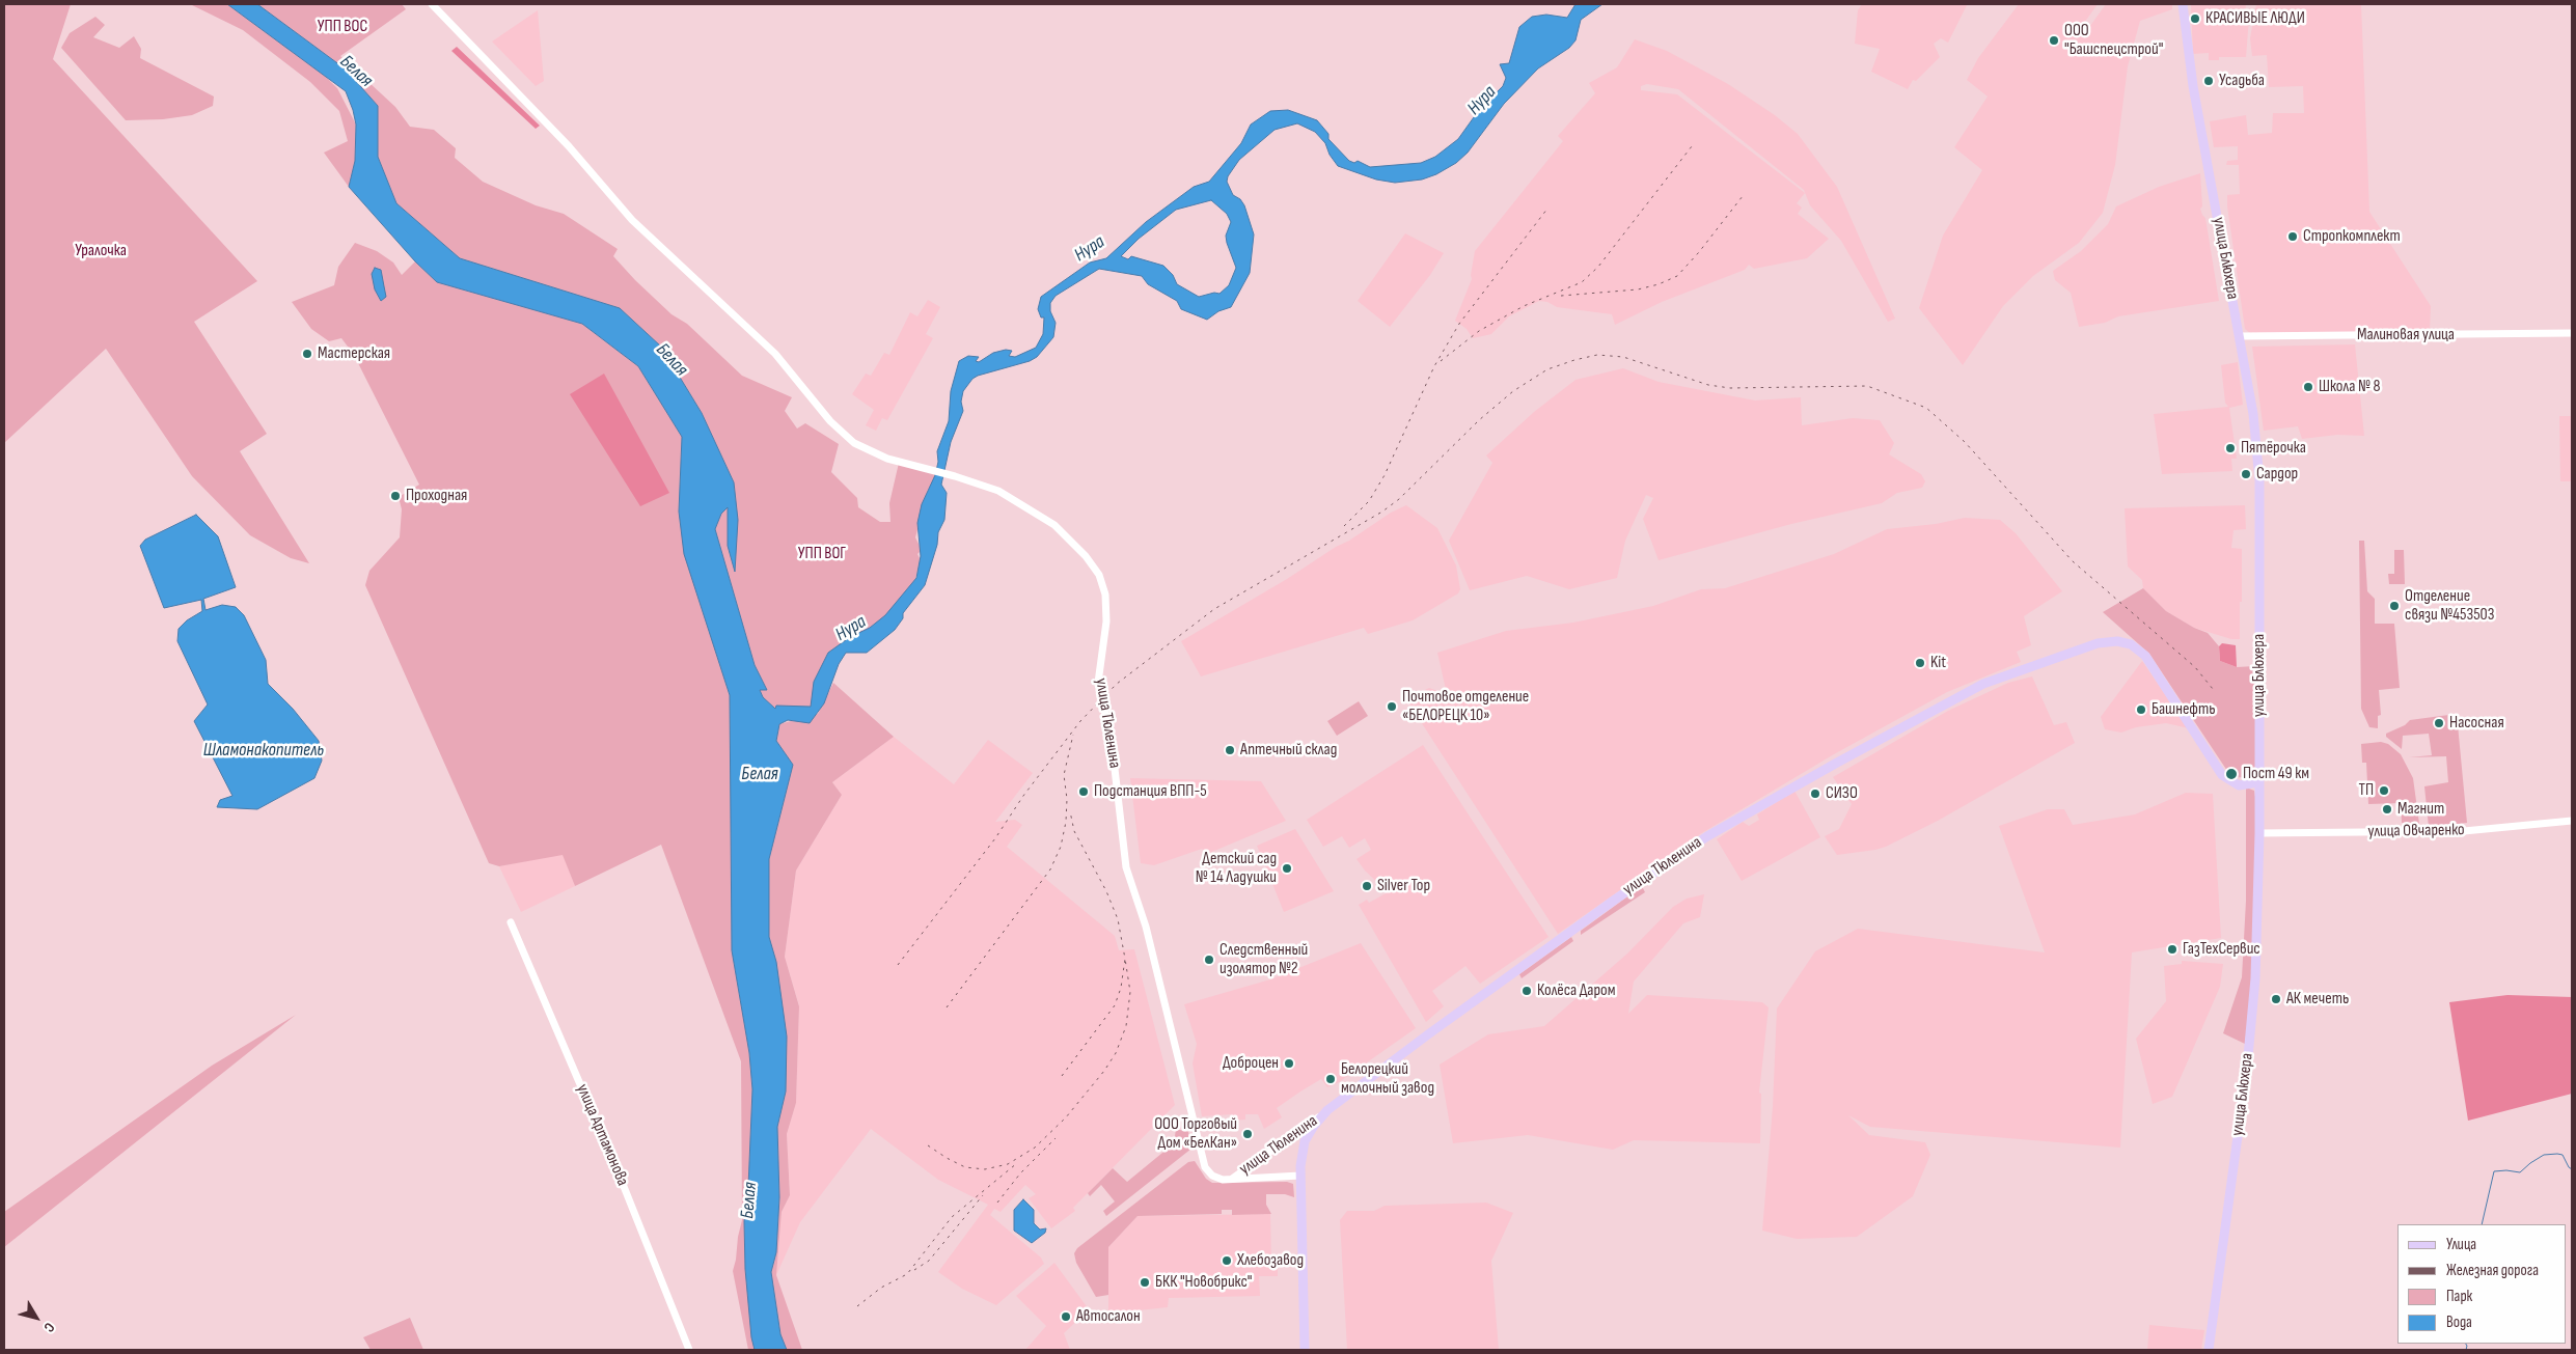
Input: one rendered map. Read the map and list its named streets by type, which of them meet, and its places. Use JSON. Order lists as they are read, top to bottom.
{
  "streets": {
    "main road": ["улица Блюхера", "улица Тюленина"],
    "street": ["Малиновая улица", "улица Овчаренко", "улица Артамонова"]
  },
  "crossings": [
    ["улица Блюхера", "Малиновая улица"],
    ["улица Блюхера", "улица Тюленина"],
    ["улица Блюхера", "улица Овчаренко"]
  ],
  "water": ["Белая", "Нура", "Шламонакопитель"],
  "parks": ["УПП ВОС", "Уралочка", "УПП ВОГ"],
  "places": [
    "КРАСИВЫЕ ЛЮДИ",
    "ООО \"Башспецстрой\"",
    "Усадьба",
    "Стропкомплект",
    "Мастерская",
    "Школа № 8",
    "Пятёрочка",
    "Сардор",
    "Проходная",
    "Отделение связи №453503",
    "Kit",
    "Почтовое отделение «БЕЛОРЕЦК 10»",
    "Башнефть",
    "Насосная",
    "Аптечный склад",
    "Пост 49 км",
    "ТП",
    "Подстанция ВПП-5",
    "СИЗО",
    "Магнит",
    "Детский сад № 14 Ладушки",
    "Silver Top",
    "ГазТехСервис",
    "Следственный изолятор №2",
    "Колёса Даром",
    "АК мечеть",
    "Доброцен",
    "Белорецкий молочный завод",
    "ООО Торговый Дом «БелКан»",
    "Хлебозавод",
    "БКК \"Новобрикс\"",
    "Автосалон"
  ],
  "legend": [
    "Улица",
    "Железная дорога",
    "Парк",
    "Вода"
  ],
  "north": "bottom right"
}
